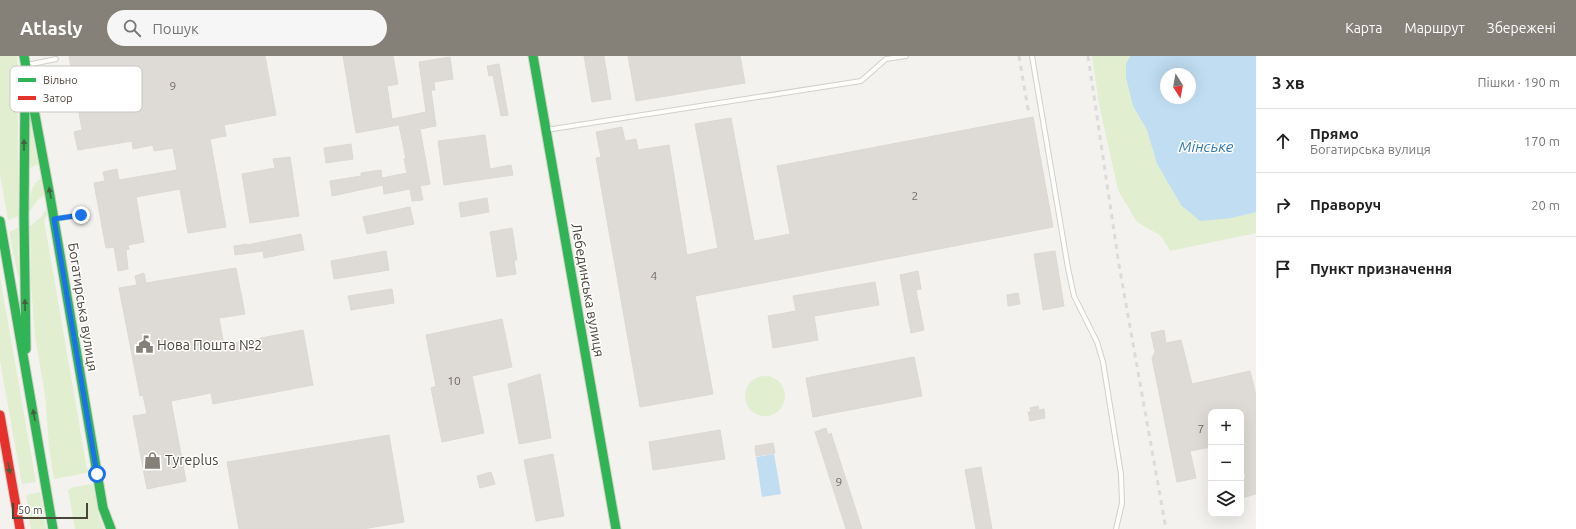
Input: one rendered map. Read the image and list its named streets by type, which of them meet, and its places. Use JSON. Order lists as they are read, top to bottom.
{
  "streets": {
    "street": ["Лебединська вулиця", "Богатирська вулиця"]
  },
  "water": ["Мінське"],
  "places": {
    "public building": ["Нова Пошта №2"],
    "shop": ["Tyreplus"]
  },
  "house_numbers": [
    "9",
    "2",
    "4",
    "10",
    "7",
    "9"
  ],
  "legend": ["Вільно", "Затор"],
  "scale_bar": "50 m",
  "north": "bottom",
  "page": {
    "header": "Atlasly",
    "search": "Пошук",
    "nav": ["Карта", "Маршрут", "Збережені"],
    "heading": ["3 хв", "Пішки · 190 m"],
    "list": [
      ["Прямо", "Богатирська вулиця", "170 m"],
      ["Праворуч", "20 m"],
      "Пункт призначення"
    ],
    "map_buttons": ["+", "−"],
    "scale": "50 m"
  }
}
